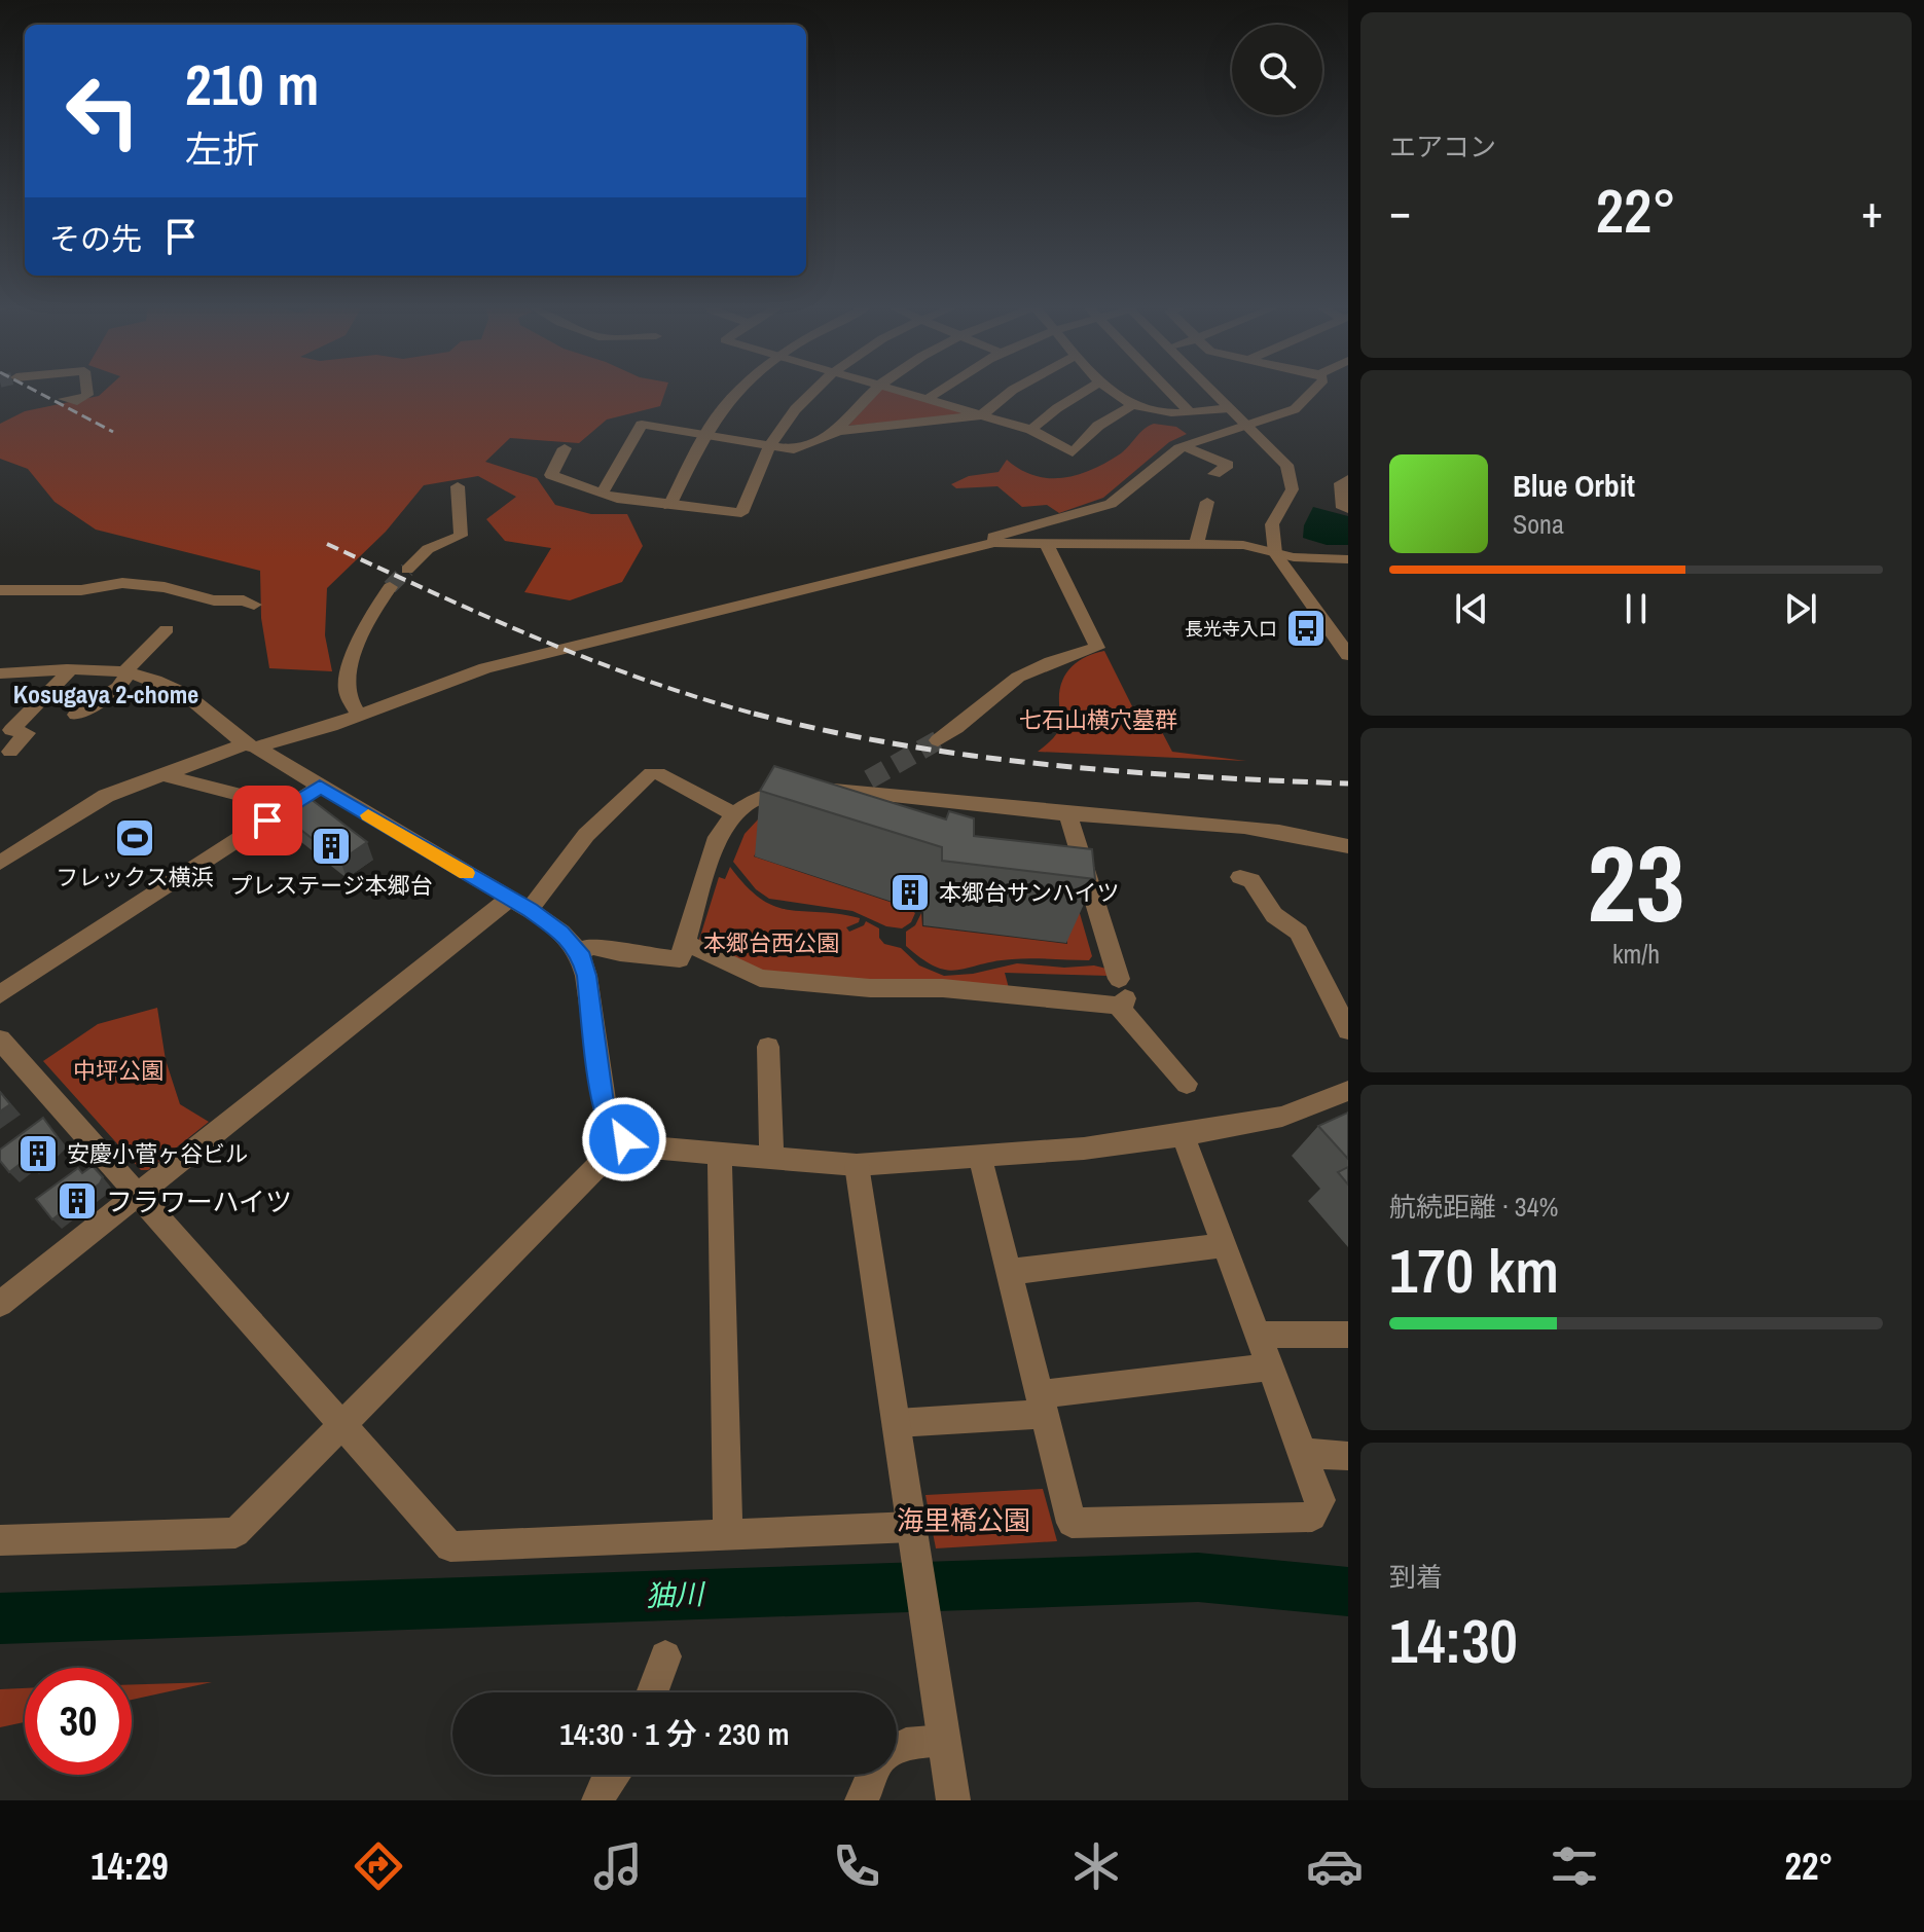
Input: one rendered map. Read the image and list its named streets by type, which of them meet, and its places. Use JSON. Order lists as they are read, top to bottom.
{
  "districts": ["Kosugaya 2-chome"],
  "water": ["㹨川"],
  "parks": [
    "七石山横穴墓群",
    "本郷台西公園",
    "中坪公園",
    "海里橋公園"
  ],
  "places": {
    "bus stop": ["長光寺入口"],
    "sports": ["フレックス横浜"],
    "building": [
      "プレステージ本郷台",
      "本郷台サンハイツ",
      "安慶小菅ヶ谷ビル",
      "フラワーハイツ"
    ]
  },
  "page": {
    "tile": [
      "エアコン",
      ["23", "km/h"],
      ["航続距離 · 34%", "170 km"],
      ["到着", "14:30"]
    ],
    "turn": ["210 m", "左折"],
    "heat": ["−", "22°", "+"],
    "then": "その先",
    "song": ["Blue Orbit", "Sona"],
    "limit": "30",
    "trip": "14:30 · 1 分 · 230 m",
    "tabs": ["14:29", "22°"]
  }
}
